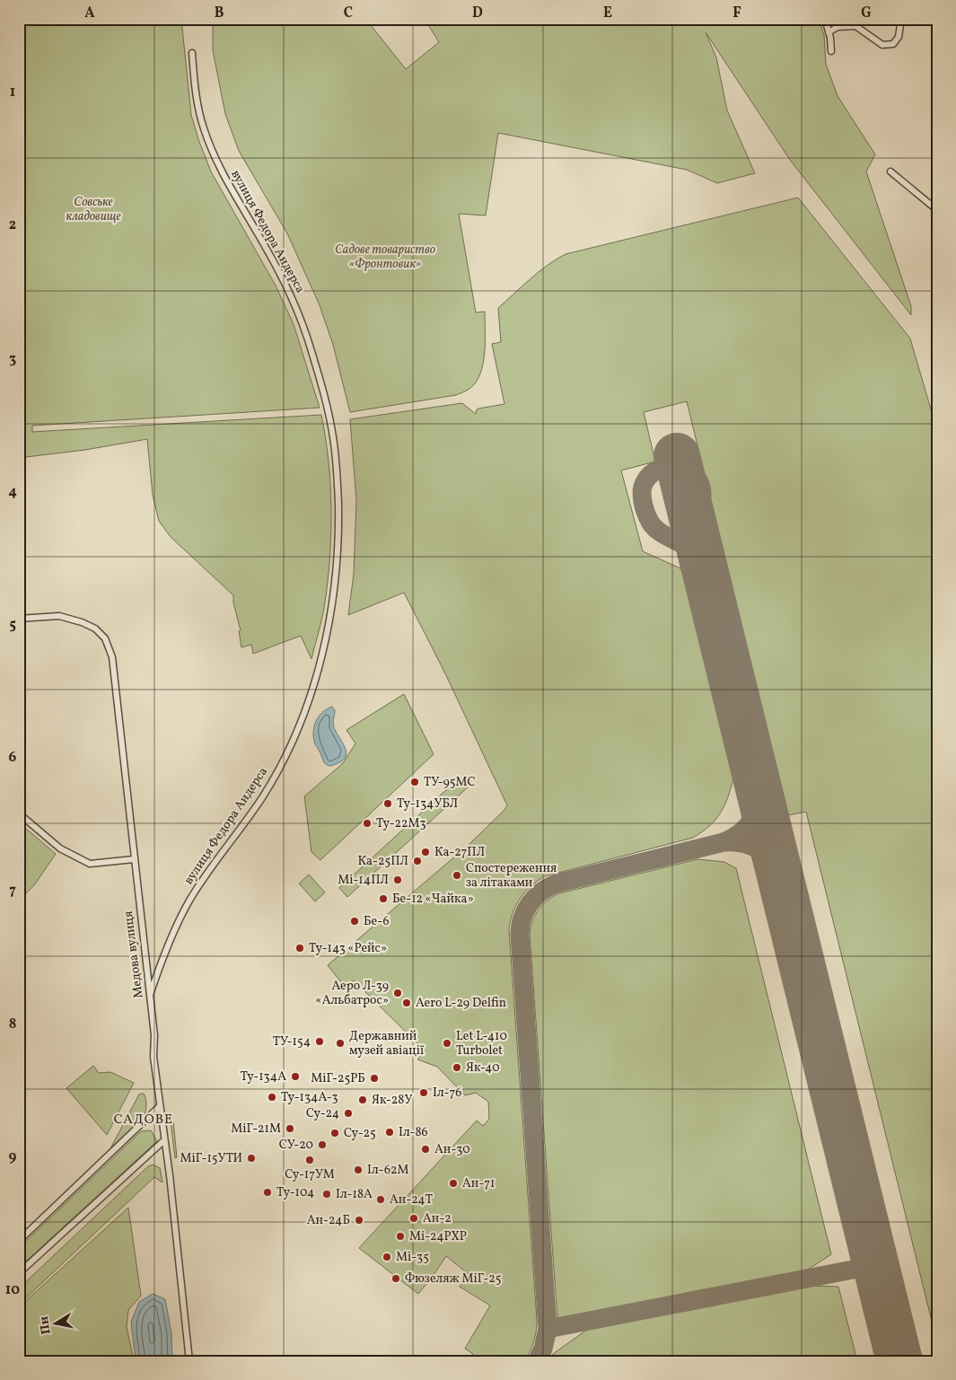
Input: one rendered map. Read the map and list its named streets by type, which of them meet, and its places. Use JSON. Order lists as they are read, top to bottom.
{
  "streets": {
    "street": ["вулиця Федора Андерса", "Медова вулиця"]
  },
  "crossings": [
    ["вулиця Федора Андерса", "Медова вулиця"]
  ],
  "districts": ["САДОВЕ"],
  "parks": ["Совське кладовище", "Садове товариство «Фронтовик»"],
  "places": [
    "ТУ-95МС",
    "Ту-134УБЛ",
    "Ту-22М3",
    "Ка-27ПЛ",
    "Ка-25ПЛ",
    "Спостереження за літаками",
    "Мі-14ПЛ",
    "Бе-12 «Чайка»",
    "Бе-6",
    "Ту-143 «Рейс»",
    "Аеро Л-39 «Альбатрос»",
    "Aero L-29 Delfin",
    "ТУ-154",
    "Державний музей авіації",
    "Let L-410 Turbolet",
    "Як-40",
    "Ту-134А",
    "МіГ-25РБ",
    "Іл-76",
    "Ту-134А-3",
    "Як-28У",
    "Су-24",
    "МіГ-21М",
    "Іл-86",
    "Су-25",
    "СУ-20",
    "Ан-30",
    "МіГ-15УТИ",
    "Су-17УМ",
    "Іл-62М",
    "Ан-71",
    "Ту-104",
    "Іл-18А",
    "Ан-24Т",
    "Ан-2",
    "Ан-24Б",
    "Мі-24РХР",
    "Мі-35",
    "Фюзеляж МіГ-25"
  ],
  "north": "left",
  "grid": {
    "columns": [
      "A",
      "B",
      "C",
      "D",
      "E",
      "F",
      "G"
    ],
    "rows": [
      "1",
      "2",
      "3",
      "4",
      "5",
      "6",
      "7",
      "8",
      "9",
      "10"
    ]
  }
}
